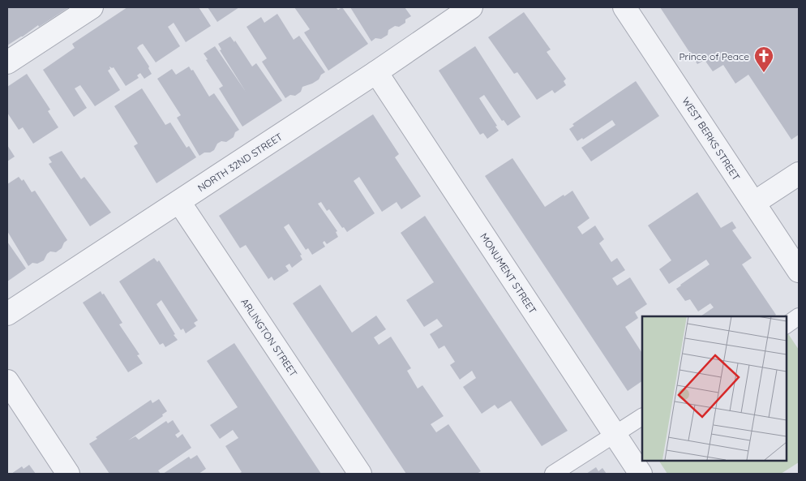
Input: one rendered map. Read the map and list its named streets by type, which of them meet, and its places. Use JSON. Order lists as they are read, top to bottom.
{
  "streets": {
    "street": [
      "WEST BERKS STREET",
      "NORTH 32ND STREET",
      "MONUMENT STREET",
      "ARLINGTON STREET"
    ]
  },
  "crossings": [
    ["NORTH 32ND STREET", "MONUMENT STREET"],
    ["NORTH 32ND STREET", "ARLINGTON STREET"]
  ],
  "places": {
    "church": ["Prince of Peace"]
  }
}
